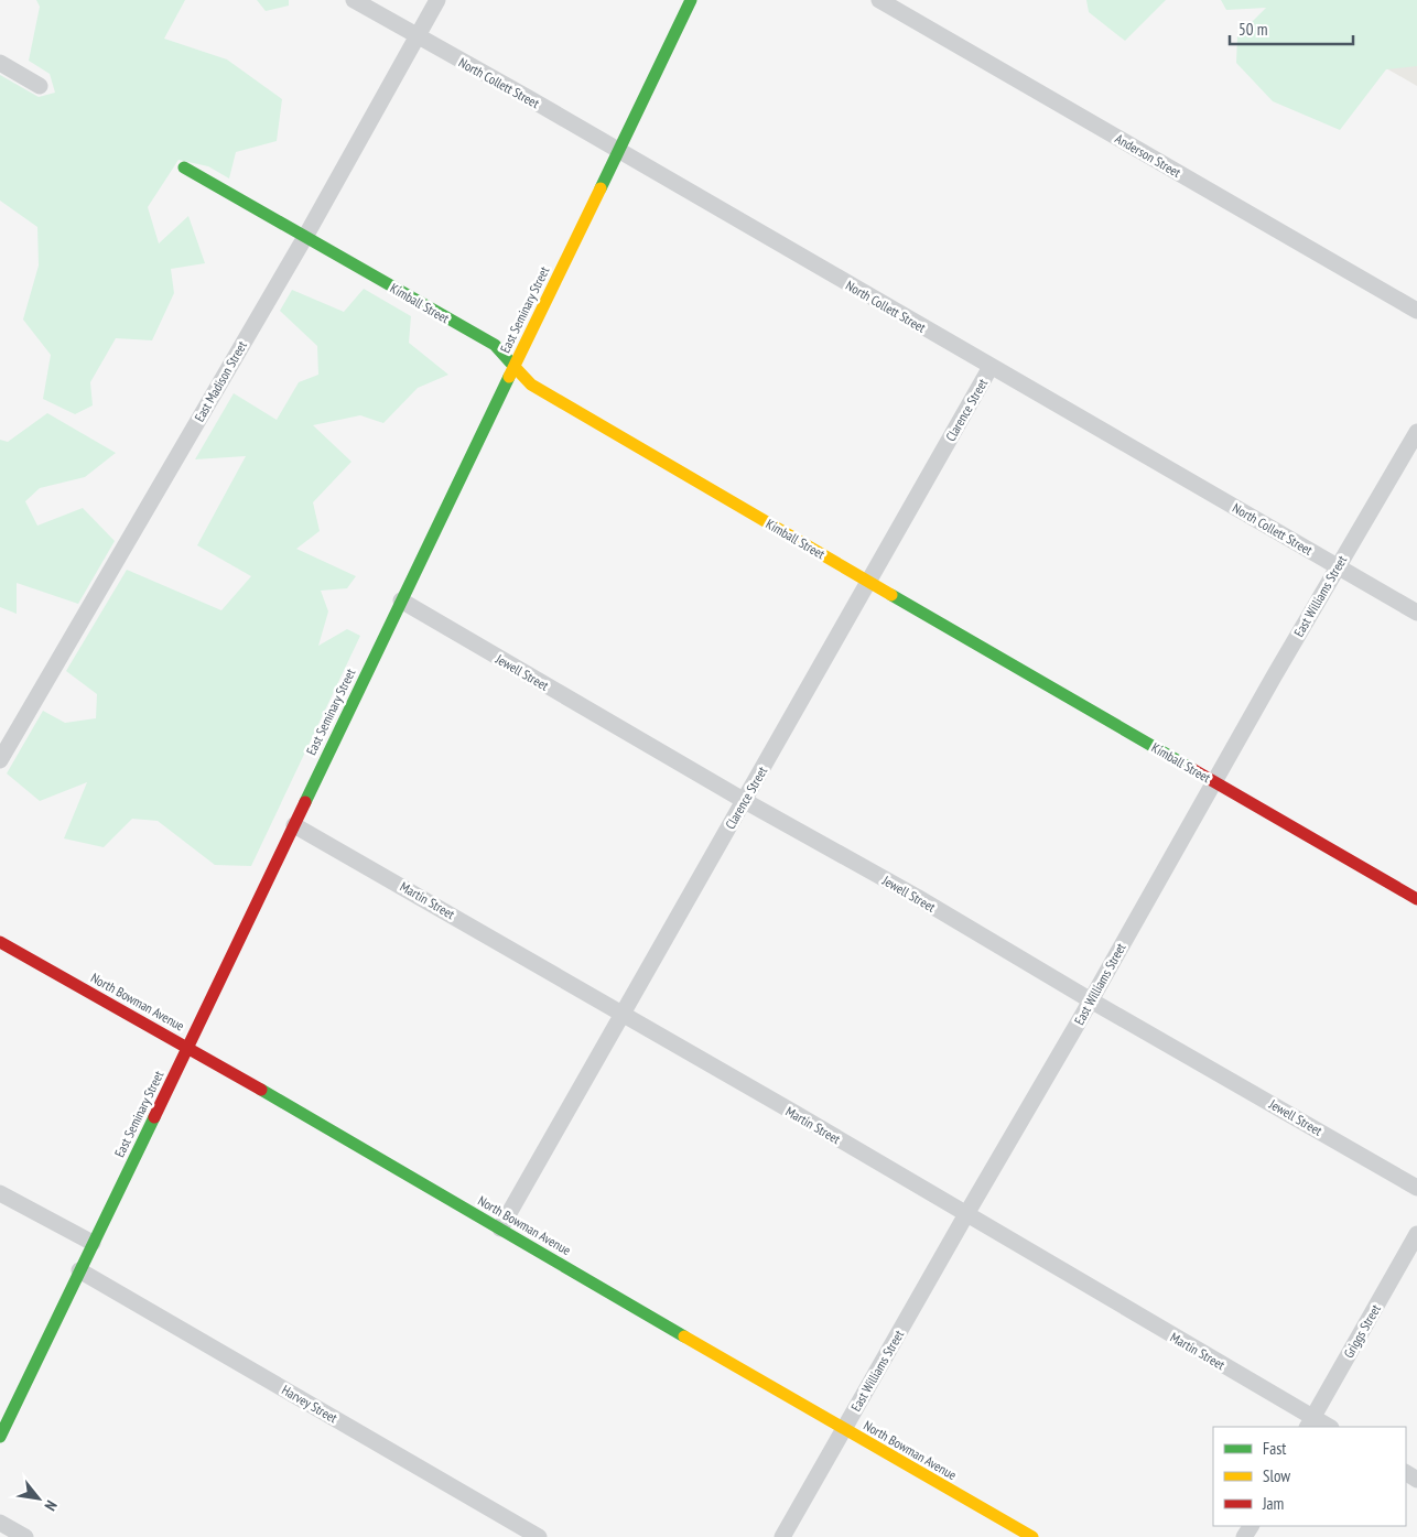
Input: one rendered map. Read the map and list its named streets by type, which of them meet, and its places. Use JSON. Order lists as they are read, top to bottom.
{
  "streets": {
    "street": [
      "North Collett Street",
      "Anderson Street",
      "Kimball Street",
      "East Seminary Street",
      "East Madison Street",
      "Clarence Street",
      "East Williams Street",
      "Jewell Street",
      "Martin Street",
      "North Bowman Avenue",
      "Griggs Street",
      "Harvey Street"
    ]
  },
  "crossings": [
    ["North Collett Street", "East Seminary Street"],
    ["North Collett Street", "East Madison Street"],
    ["North Collett Street", "Clarence Street"],
    ["North Collett Street", "East Williams Street"],
    ["Kimball Street", "East Seminary Street"],
    ["Kimball Street", "East Madison Street"],
    ["Kimball Street", "Clarence Street"],
    ["Kimball Street", "East Williams Street"],
    ["East Seminary Street", "Jewell Street"],
    ["East Seminary Street", "Martin Street"],
    ["East Seminary Street", "North Bowman Avenue"],
    ["East Seminary Street", "Harvey Street"],
    ["Clarence Street", "Jewell Street"],
    ["Clarence Street", "Martin Street"],
    ["Clarence Street", "North Bowman Avenue"],
    ["East Williams Street", "Jewell Street"],
    ["East Williams Street", "Martin Street"],
    ["East Williams Street", "North Bowman Avenue"],
    ["Martin Street", "Griggs Street"]
  ],
  "legend": ["Fast", "Slow", "Jam"],
  "scale_bar": "50 m",
  "north": "bottom right"
}
